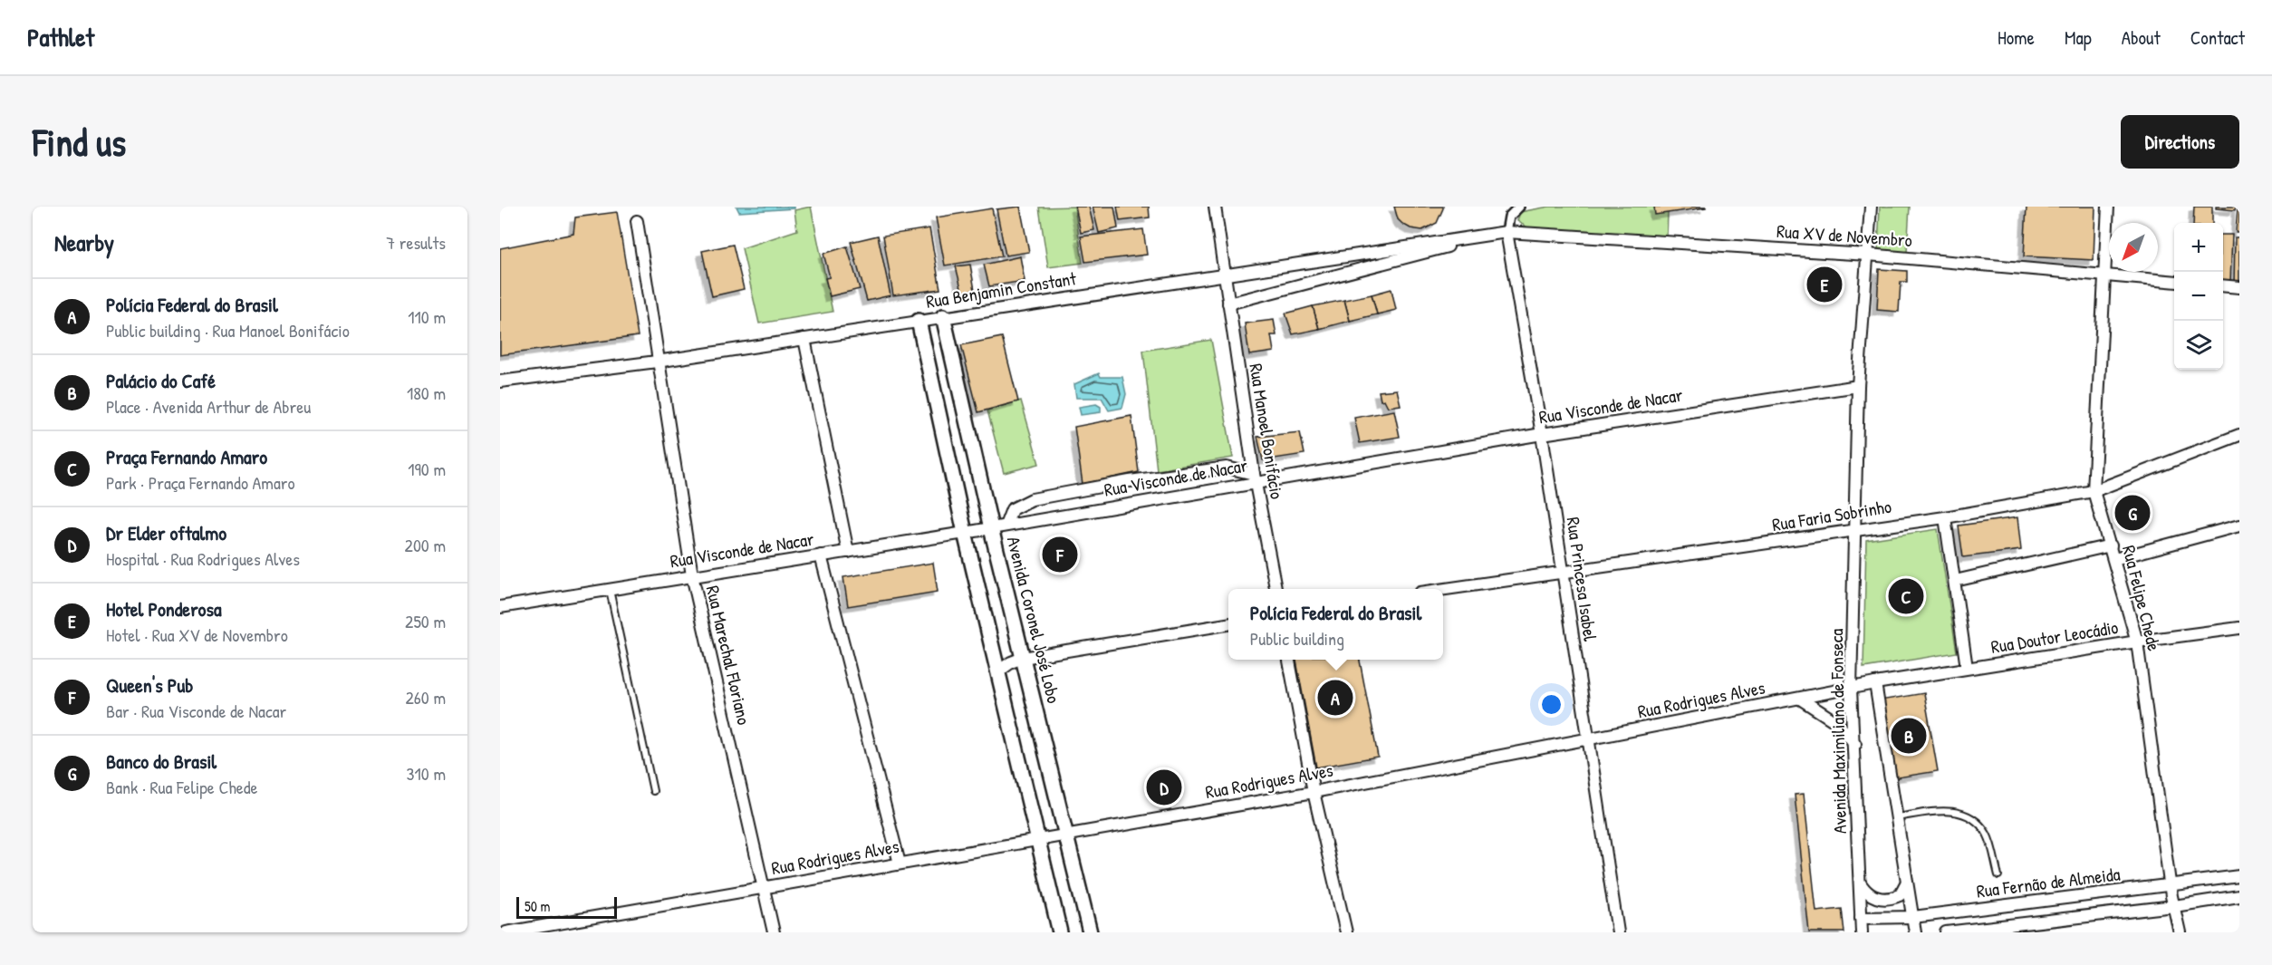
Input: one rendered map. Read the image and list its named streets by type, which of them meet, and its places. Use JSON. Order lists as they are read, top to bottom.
{
  "streets": {
    "street": [
      "Rua XV de Novembro",
      "Rua Benjamin Constant",
      "Rua Visconde de Nacar",
      "Rua Manoel Bonifácio",
      "Rua Faria Sobrinho",
      "Rua Princesa Isabel",
      "Rua Felipe Chede",
      "Avenida Coronel José Lobo",
      "Rua Doutor Leocádio",
      "Rua Marechal Floriano",
      "Rua Rodrigues Alves",
      "Avenida Maximiliano de Fonseca",
      "Rua Fernão de Almeida"
    ]
  },
  "crossings": [
    ["Rua XV de Novembro", "Rua Benjamin Constant"],
    ["Rua XV de Novembro", "Rua Princesa Isabel"],
    ["Rua XV de Novembro", "Rua Felipe Chede"],
    ["Rua XV de Novembro", "Avenida Maximiliano de Fonseca"],
    ["Rua Benjamin Constant", "Rua Manoel Bonifácio"],
    ["Rua Benjamin Constant", "Rua Princesa Isabel"],
    ["Rua Benjamin Constant", "Avenida Coronel José Lobo"],
    ["Rua Benjamin Constant", "Rua Marechal Floriano"],
    ["Rua Visconde de Nacar", "Rua Manoel Bonifácio"],
    ["Rua Visconde de Nacar", "Rua Princesa Isabel"],
    ["Rua Visconde de Nacar", "Avenida Coronel José Lobo"],
    ["Rua Visconde de Nacar", "Rua Marechal Floriano"],
    ["Rua Visconde de Nacar", "Avenida Maximiliano de Fonseca"],
    ["Rua Faria Sobrinho", "Rua Princesa Isabel"],
    ["Rua Faria Sobrinho", "Rua Felipe Chede"],
    ["Rua Faria Sobrinho", "Avenida Maximiliano de Fonseca"],
    ["Rua Princesa Isabel", "Rua Rodrigues Alves"],
    ["Rua Felipe Chede", "Rua Doutor Leocádio"],
    ["Rua Felipe Chede", "Rua Fernão de Almeida"],
    ["Avenida Coronel José Lobo", "Rua Rodrigues Alves"],
    ["Rua Doutor Leocádio", "Rua Rodrigues Alves"],
    ["Rua Marechal Floriano", "Rua Rodrigues Alves"],
    ["Rua Rodrigues Alves", "Avenida Maximiliano de Fonseca"],
    ["Avenida Maximiliano de Fonseca", "Rua Fernão de Almeida"]
  ],
  "scale_bar": "50 m",
  "north": "bottom left",
  "page": {
    "header": "Pathlet",
    "nav": [
      "Home",
      "Map",
      "About",
      "Contact"
    ],
    "buttons": "Directions",
    "title": "Find us",
    "heading": ["Nearby", "7 results"],
    "map_buttons": ["+", "−"],
    "pins": [
      "E",
      "G",
      "F",
      "C",
      "A",
      "B",
      "D"
    ],
    "list": [
      {
        "mark": "A",
        "name": "Polícia Federal do Brasil",
        "note": "Public building · Rua Manoel Bonifácio",
        "value": "110 m"
      },
      {
        "mark": "B",
        "name": "Palácio do Café",
        "note": "Place · Avenida Arthur de Abreu",
        "value": "180 m"
      },
      {
        "mark": "C",
        "name": "Praça Fernando Amaro",
        "note": "Park · Praça Fernando Amaro",
        "value": "190 m"
      },
      {
        "mark": "D",
        "name": "Dr Elder oftalmo",
        "note": "Hospital · Rua Rodrigues Alves",
        "value": "200 m"
      },
      {
        "mark": "E",
        "name": "Hotel Ponderosa",
        "note": "Hotel · Rua XV de Novembro",
        "value": "250 m"
      },
      {
        "mark": "F",
        "name": "Queen's Pub",
        "note": "Bar · Rua Visconde de Nacar",
        "value": "260 m"
      },
      {
        "mark": "G",
        "name": "Banco do Brasil",
        "note": "Bank · Rua Felipe Chede",
        "value": "310 m"
      }
    ],
    "popup": ["Polícia Federal do Brasil", "Public building"],
    "scale": "50 m"
  }
}
